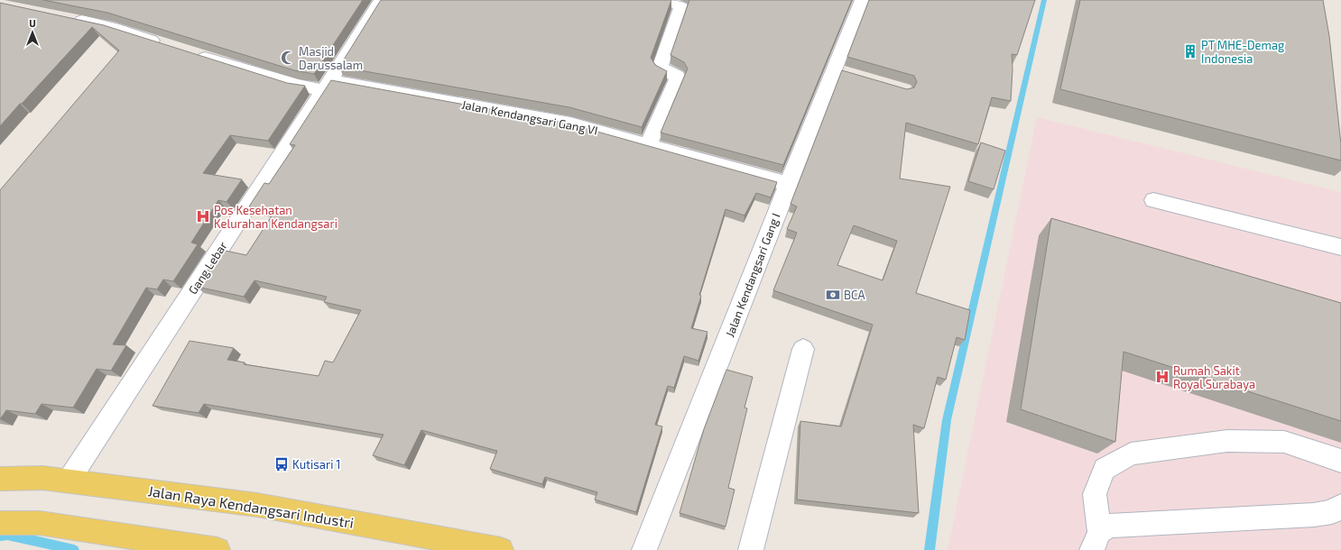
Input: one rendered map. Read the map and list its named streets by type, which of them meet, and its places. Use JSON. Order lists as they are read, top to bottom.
{
  "streets": {
    "main road": ["Jalan Raya Kendangsari Industri"],
    "street": ["Jalan Kendangsari Gang VI", "Gang Lebar", "Jalan Kendangsari Gang I"]
  },
  "crossings": [
    ["Jalan Kendangsari Gang VI", "Gang Lebar"],
    ["Jalan Kendangsari Gang VI", "Jalan Kendangsari Gang I"],
    ["Gang Lebar", "Jalan Raya Kendangsari Industri"]
  ],
  "places": {
    "building": ["PT MHE-Demag Indonesia"],
    "mosque": ["Masjid Darussalam"],
    "hospital": ["Pos Kesehatan Kelurahan Kendangsari", "Rumah Sakit Royal Surabaya"],
    "bank": ["BCA"],
    "bus stop": ["Kutisari 1"]
  },
  "north": "top"
}
